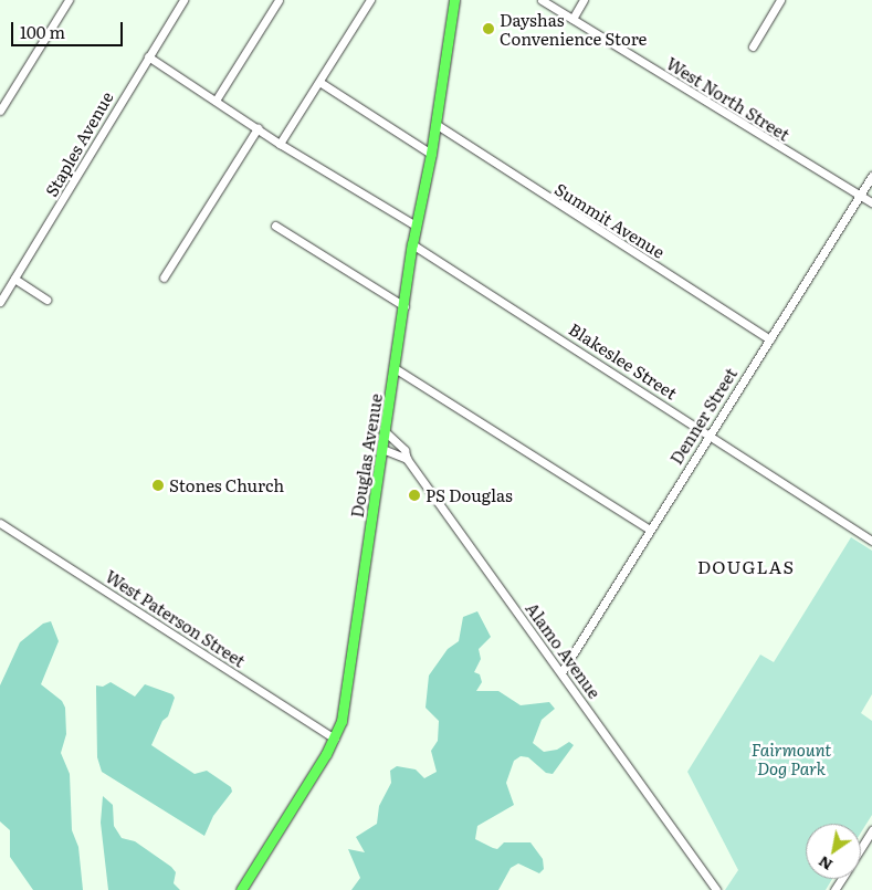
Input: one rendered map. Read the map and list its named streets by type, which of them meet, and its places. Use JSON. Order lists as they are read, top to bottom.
{
  "streets": {
    "main road": ["Douglas Avenue"],
    "street": [
      "West North Street",
      "Staples Avenue",
      "Summit Avenue",
      "Blakeslee Street",
      "Denner Street",
      "West Paterson Street",
      "Alamo Avenue"
    ]
  },
  "crossings": [
    ["West North Street", "Denner Street"],
    ["Summit Avenue", "Denner Street"],
    ["Summit Avenue", "Douglas Avenue"],
    ["Blakeslee Street", "Denner Street"],
    ["Blakeslee Street", "Douglas Avenue"],
    ["Denner Street", "Alamo Avenue"],
    ["Douglas Avenue", "West Paterson Street"],
    ["Douglas Avenue", "Alamo Avenue"]
  ],
  "districts": ["DOUGLAS"],
  "parks": ["Fairmount Dog Park"],
  "places": ["Dayshas Convenience Store", "Stones Church", "PS Douglas"],
  "scale_bar": "100 m",
  "north": "bottom left"
}
